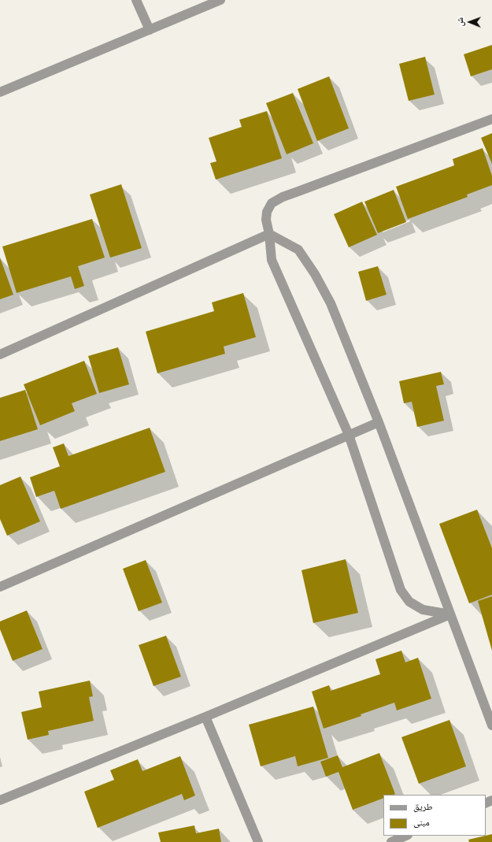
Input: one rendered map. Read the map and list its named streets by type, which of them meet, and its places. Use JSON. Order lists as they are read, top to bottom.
{
  "legend": ["طريق", "مبنى"],
  "north": "left"
}
